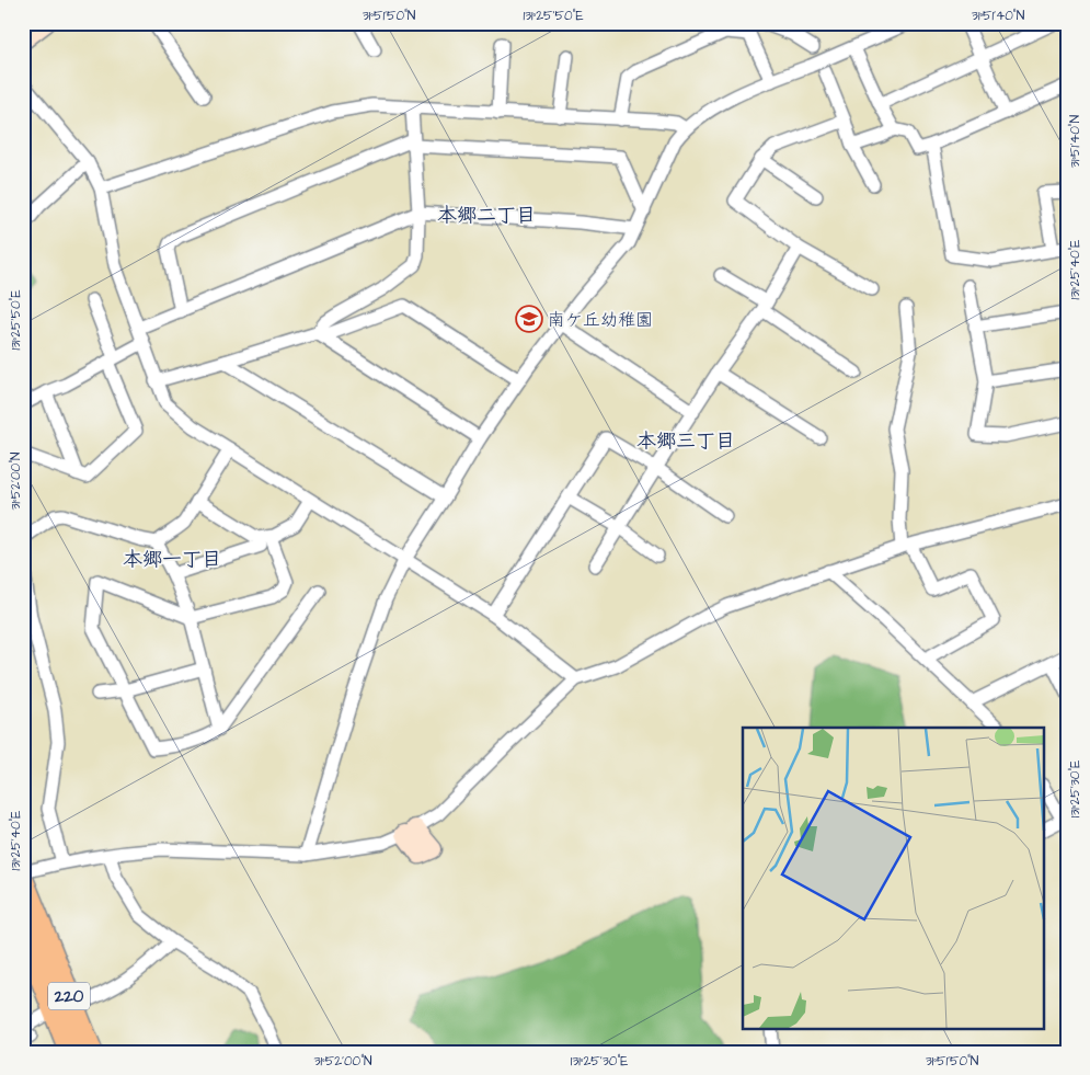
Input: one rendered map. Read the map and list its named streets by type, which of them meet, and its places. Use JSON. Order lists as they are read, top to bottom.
{
  "streets": {
    "highway": ["220"]
  },
  "districts": ["本郷二丁目", "本郷三丁目", "本郷一丁目"],
  "places": {
    "school or university": ["南ケ丘幼稚園"]
  },
  "coordinates": [
    "31°51'50\"N",
    "131°25'50\"E",
    "31°51'40\"N",
    "131°25'40\"E",
    "31°52'00\"N",
    "131°25'30\"E"
  ]
}
